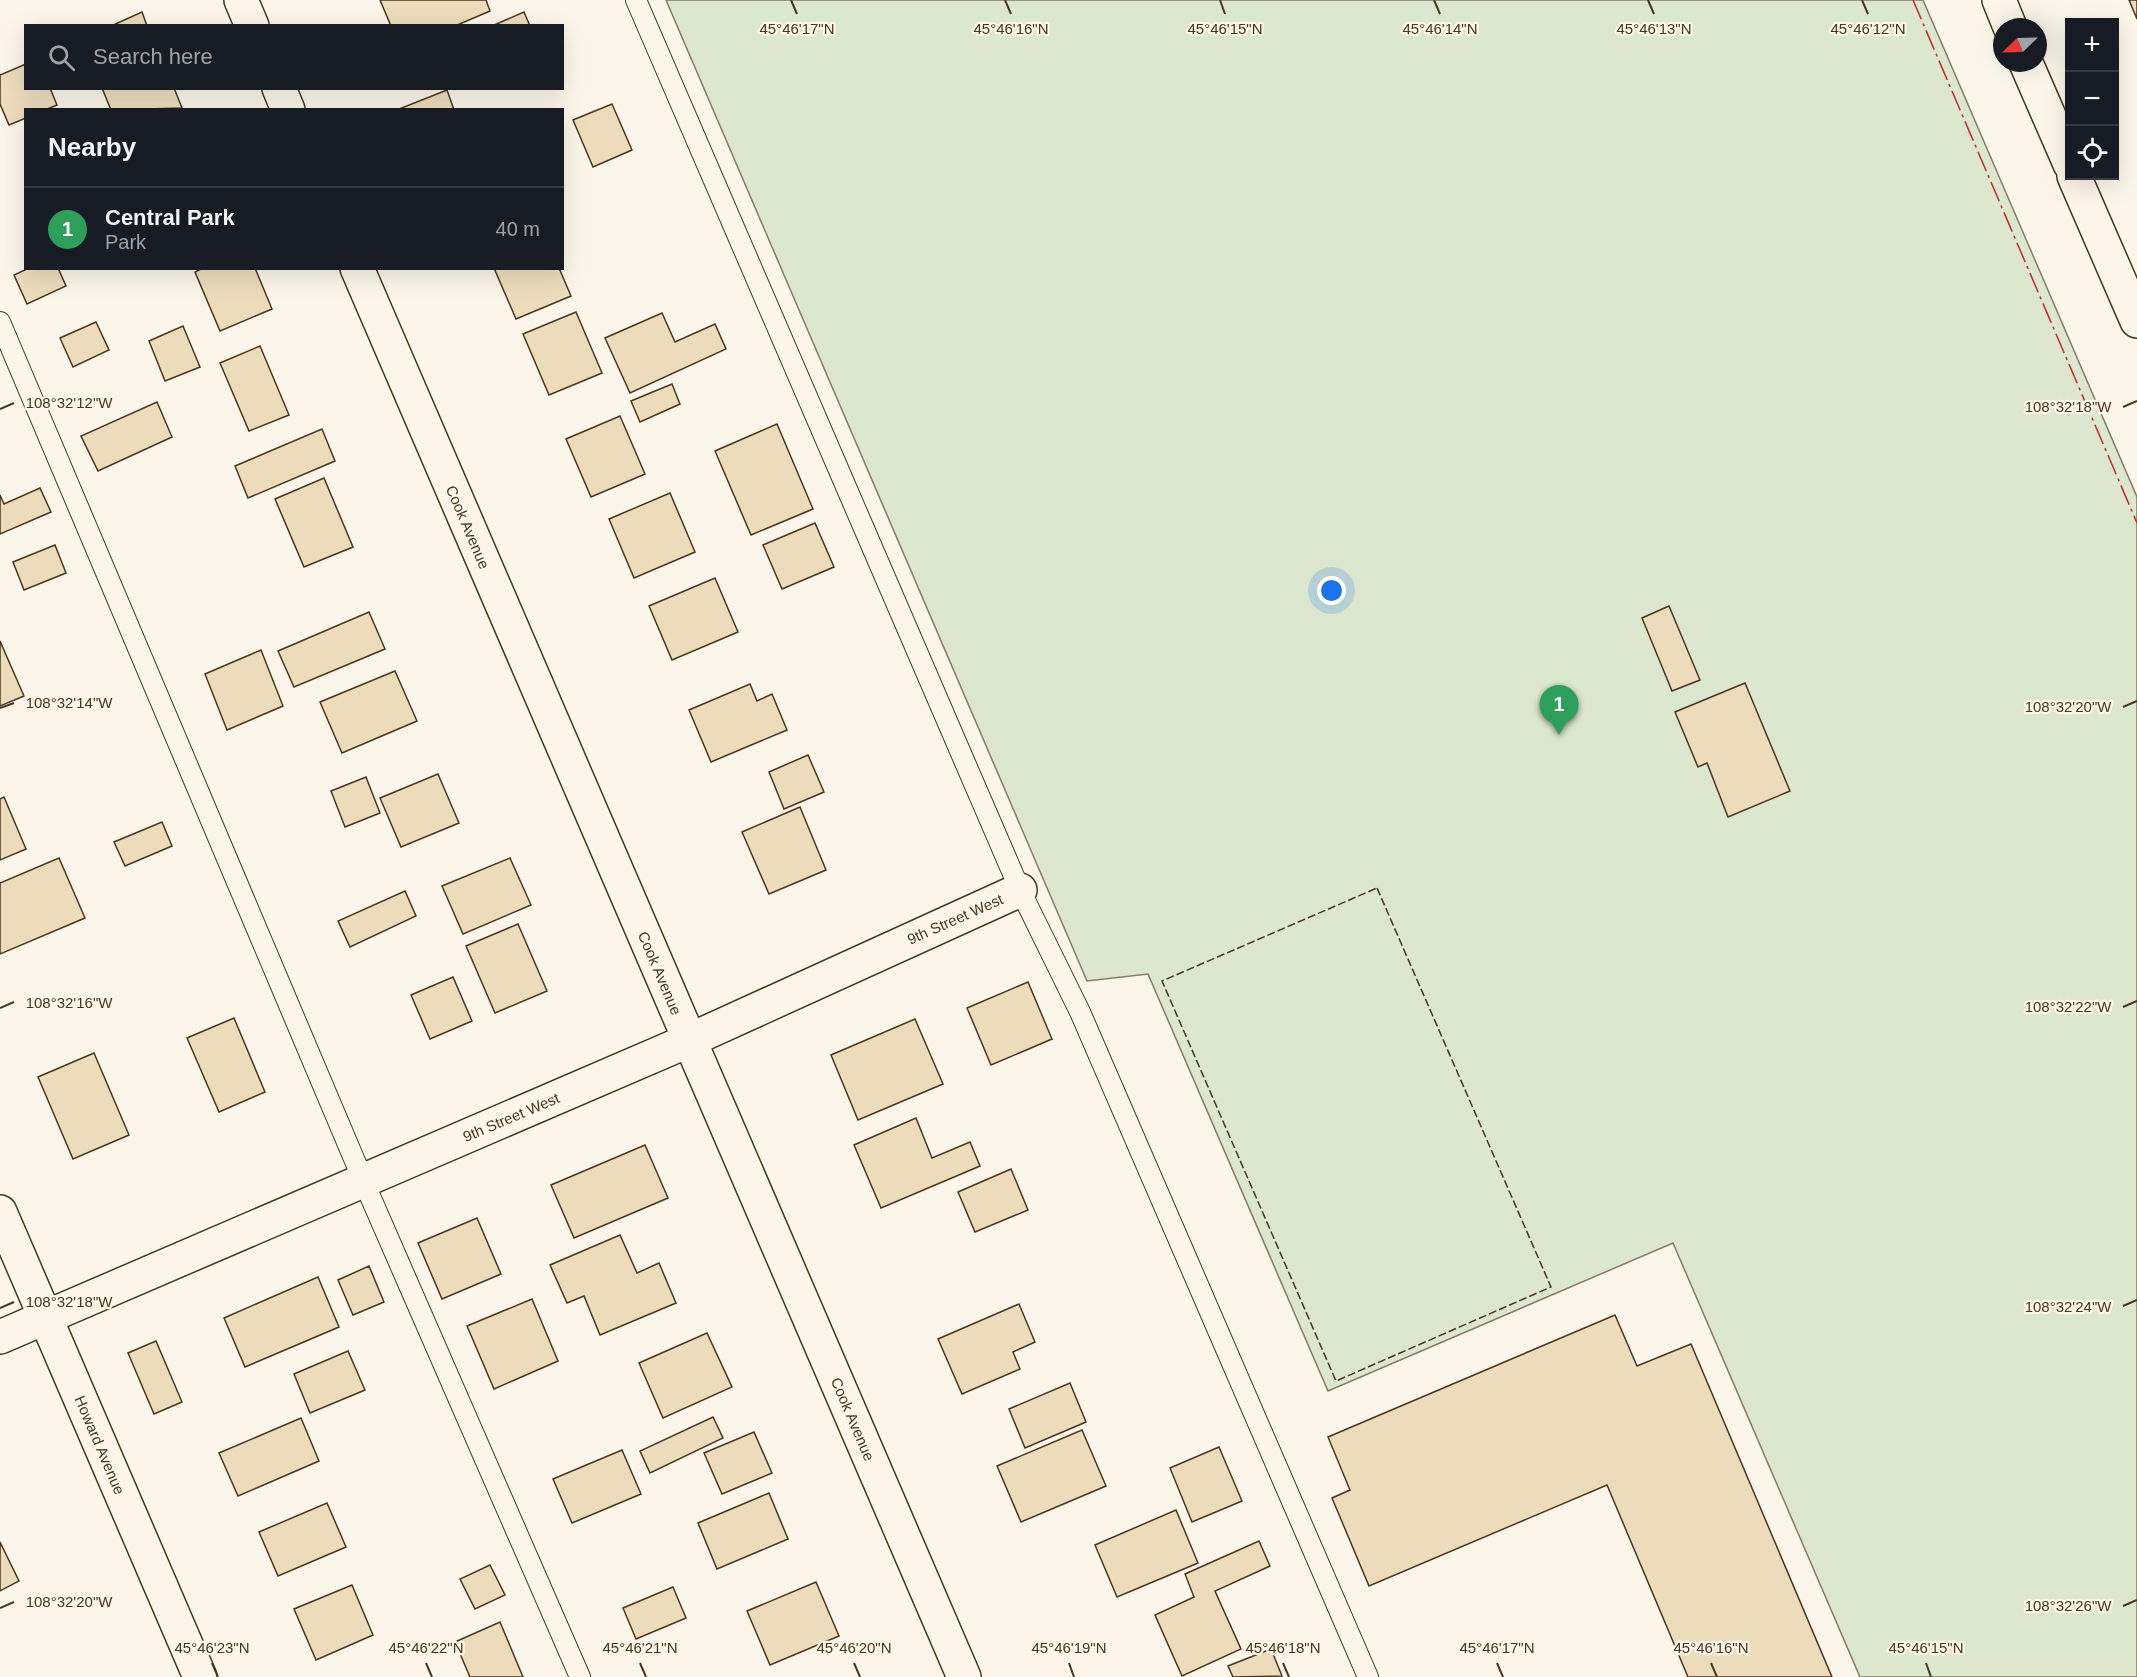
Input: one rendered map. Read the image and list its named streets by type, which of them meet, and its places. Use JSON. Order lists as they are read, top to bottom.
{
  "streets": {
    "street": ["Cook Avenue", "9th Street West", "Howard Avenue"]
  },
  "crossings": [
    ["Cook Avenue", "9th Street West"],
    ["9th Street West", "Howard Avenue"]
  ],
  "north": "bottom left",
  "page": {
    "map_buttons": ["+", "−"],
    "search": "Search here",
    "heading": "Nearby",
    "list": [
      {
        "mark": "1",
        "name": "Central Park",
        "note": "Park",
        "value": "40 m"
      }
    ],
    "pins": "1"
  },
  "coordinates": [
    "45°46'17\"N",
    "45°46'16\"N",
    "45°46'15\"N",
    "45°46'14\"N",
    "45°46'13\"N",
    "45°46'12\"N",
    "108°32'12\"W",
    "108°32'18\"W",
    "108°32'14\"W",
    "108°32'20\"W",
    "108°32'16\"W",
    "108°32'22\"W",
    "108°32'24\"W",
    "108°32'26\"W",
    "45°46'23\"N",
    "45°46'22\"N",
    "45°46'21\"N",
    "45°46'20\"N",
    "45°46'19\"N",
    "45°46'18\"N"
  ]
}
